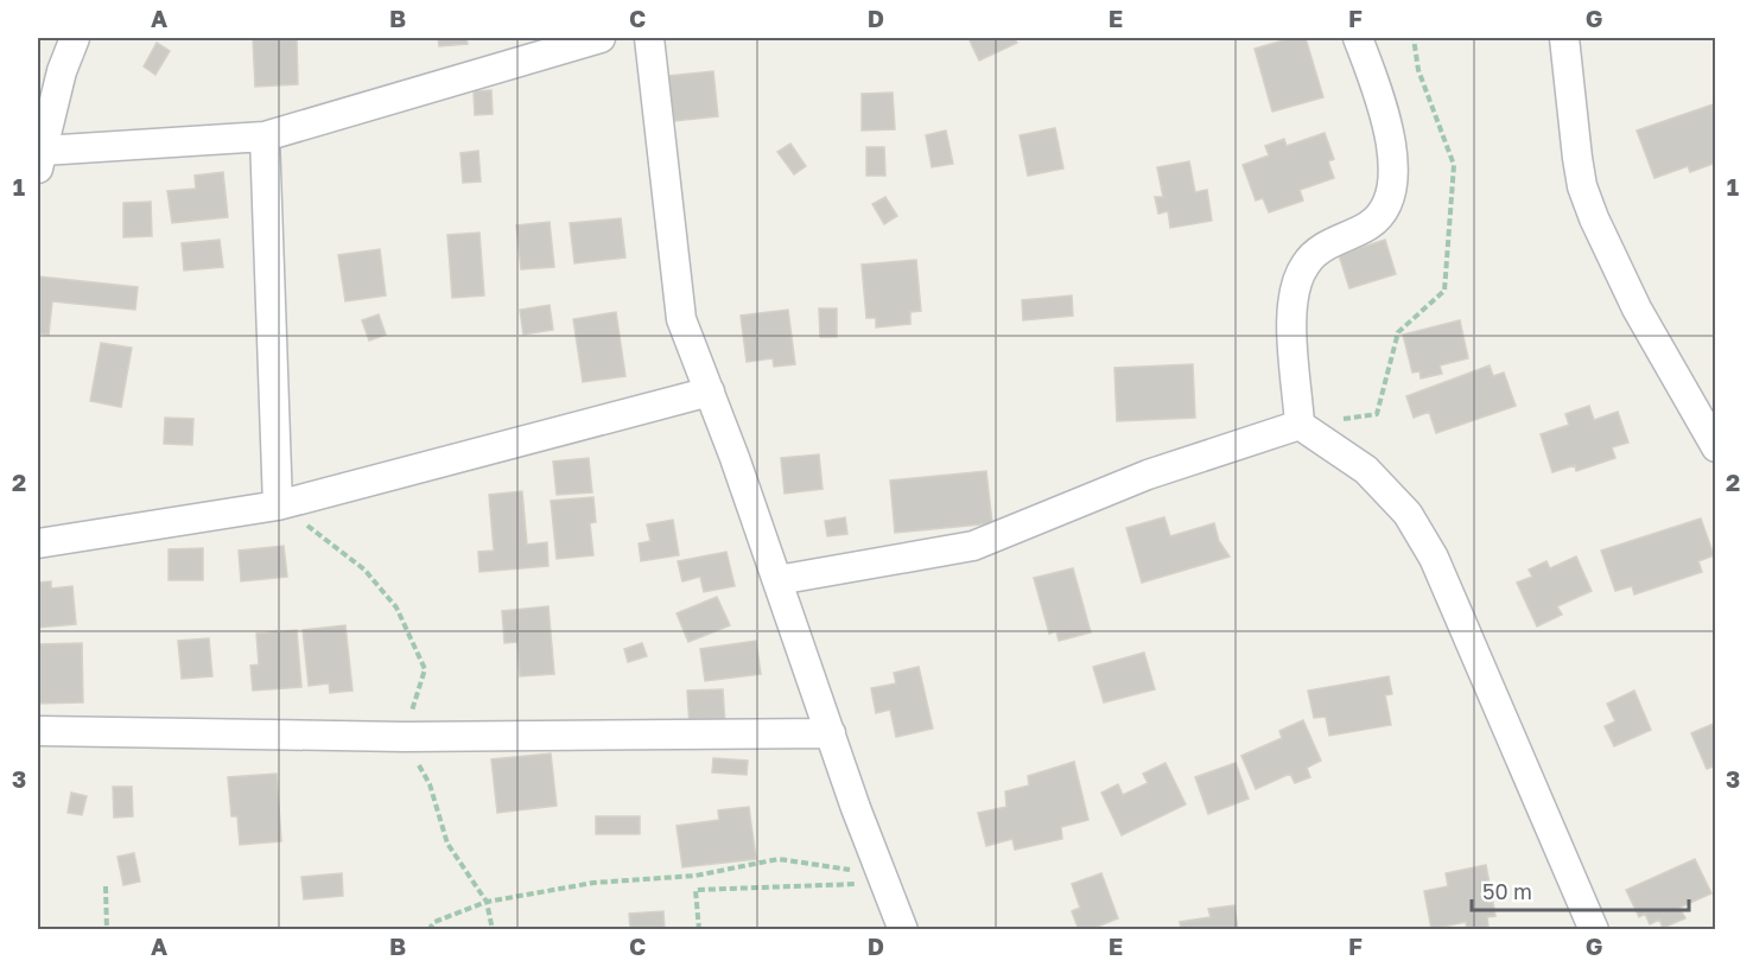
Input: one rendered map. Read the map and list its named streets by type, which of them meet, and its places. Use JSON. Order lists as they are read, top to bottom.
{
  "scale_bar": "50 m",
  "grid": {
    "columns": [
      "A",
      "B",
      "C",
      "D",
      "E",
      "F",
      "G"
    ],
    "rows": ["1", "2", "3"]
  }
}
